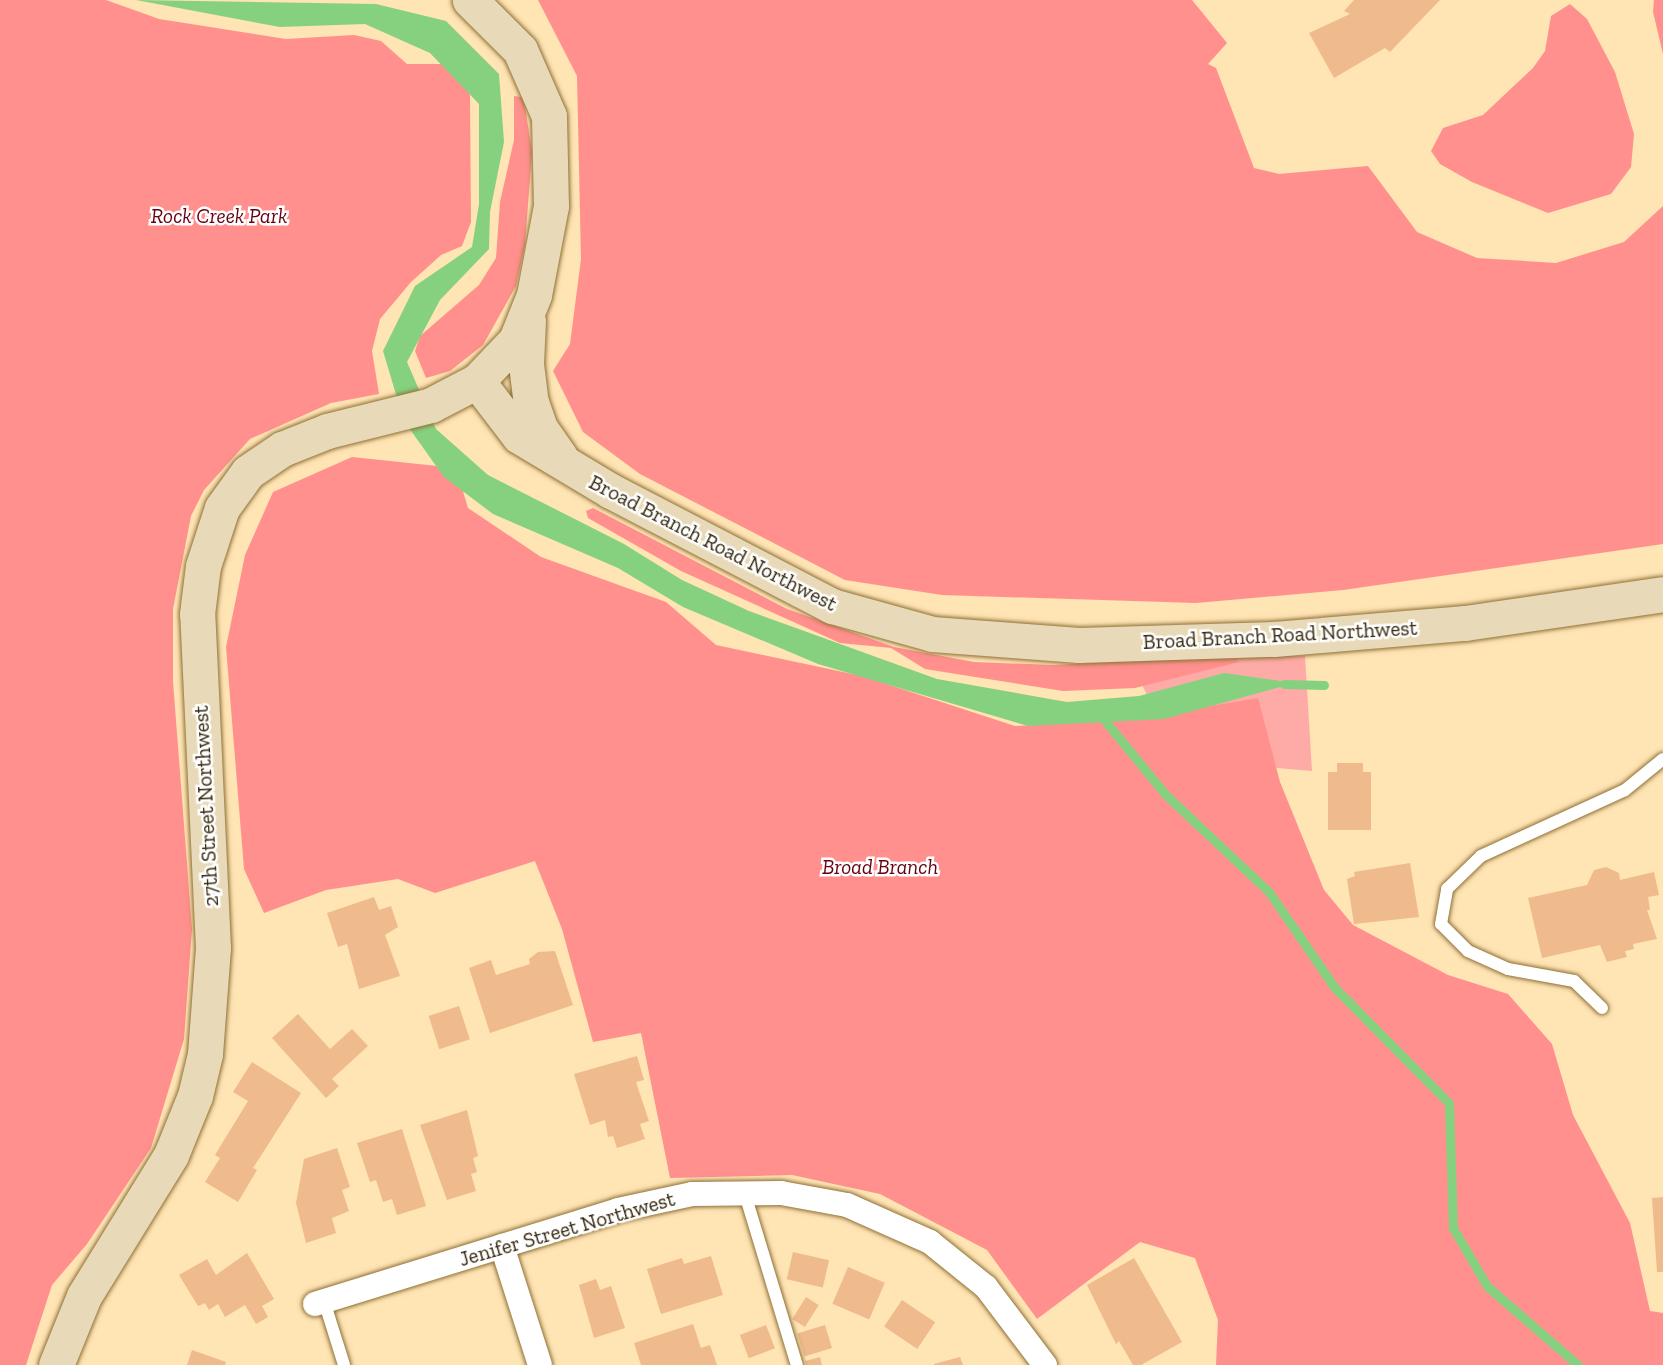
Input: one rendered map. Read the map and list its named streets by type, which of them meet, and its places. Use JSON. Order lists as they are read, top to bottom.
{
  "streets": {
    "main road": ["Broad Branch Road Northwest", "27th Street Northwest"],
    "street": ["Jenifer Street Northwest"]
  },
  "crossings": [
    ["Broad Branch Road Northwest", "27th Street Northwest"]
  ],
  "parks": ["Rock Creek Park", "Broad Branch"]
}
